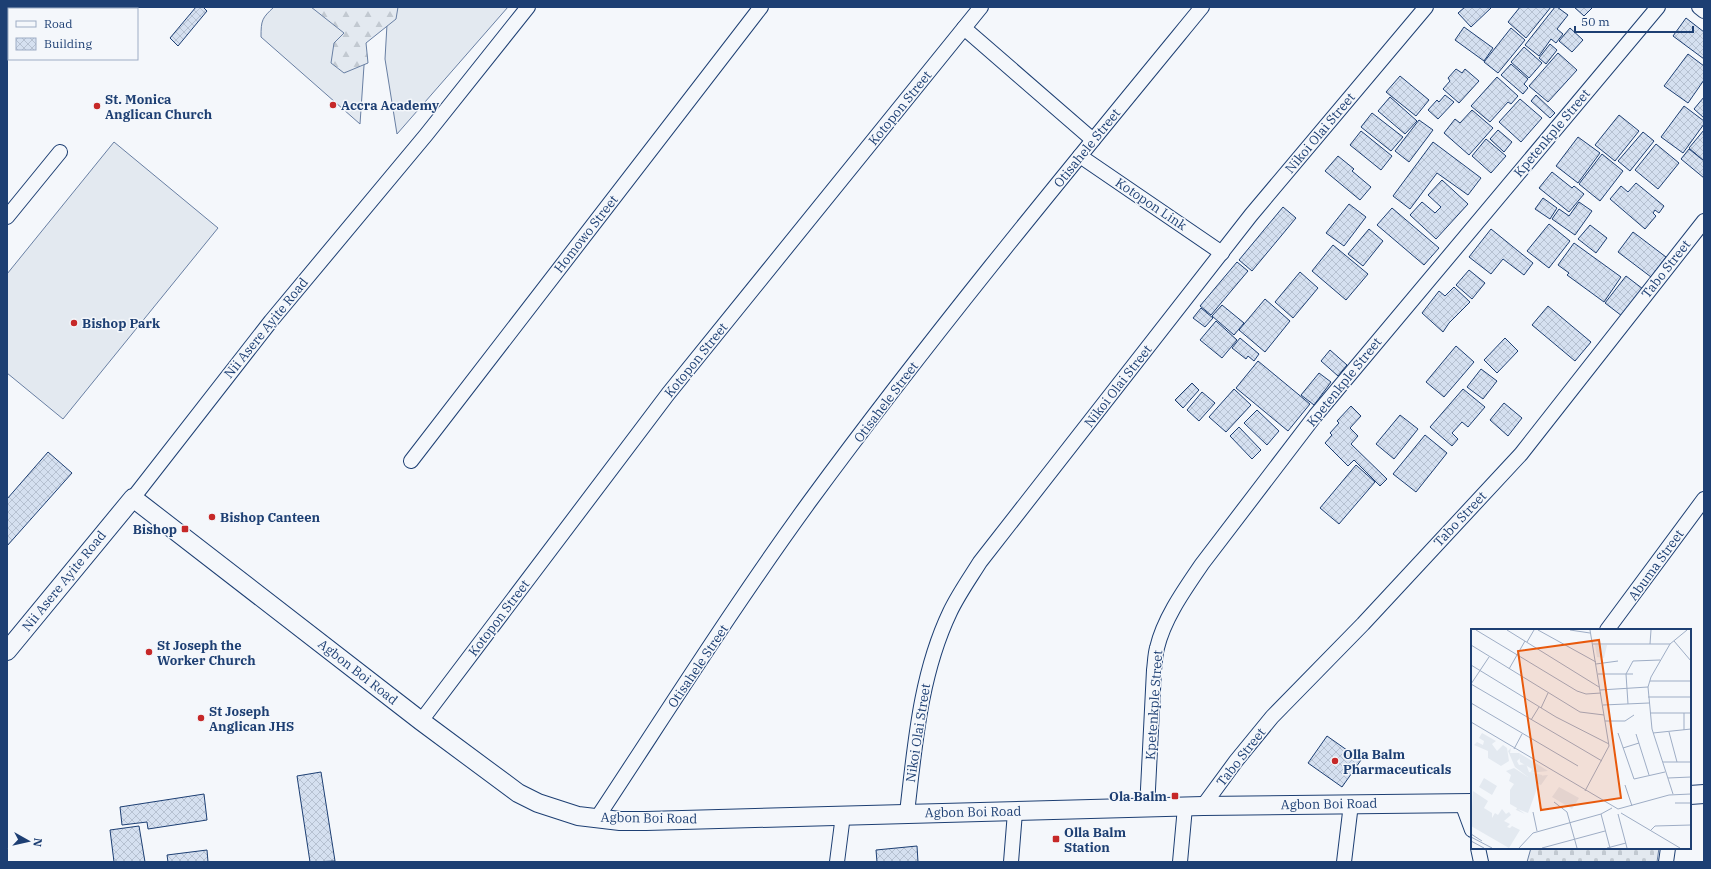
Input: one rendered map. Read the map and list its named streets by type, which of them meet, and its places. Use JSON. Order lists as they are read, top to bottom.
{
  "streets": {
    "street": [
      "Kotopon Street",
      "Nikoi Olai Street",
      "Kpetenkple Street",
      "Otisahele Street",
      "Kotopon Link",
      "Homowo Street",
      "Tabo Street",
      "Nii Asere Ayite Road",
      "Abuma Street",
      "Agbon Boi Road"
    ]
  },
  "crossings": [
    ["Kotopon Street", "Agbon Boi Road"],
    ["Nikoi Olai Street", "Kotopon Link"],
    ["Nikoi Olai Street", "Agbon Boi Road"],
    ["Kpetenkple Street", "Agbon Boi Road"],
    ["Otisahele Street", "Kotopon Link"],
    ["Otisahele Street", "Agbon Boi Road"],
    ["Tabo Street", "Agbon Boi Road"],
    ["Nii Asere Ayite Road", "Agbon Boi Road"]
  ],
  "places": {
    "other": [
      "Accra Academy",
      "St. Monica Anglican Church",
      "Bishop Park",
      "Bishop Canteen",
      "St Joseph the Worker Church",
      "St Joseph Anglican JHS",
      "Olla Balm Pharmaceuticals"
    ],
    "transit": ["Bishop", "Ola Balm", "Olla Balm Station"]
  },
  "legend": ["Road", "Building"],
  "scale_bar": "50 m",
  "north": "right"
}
